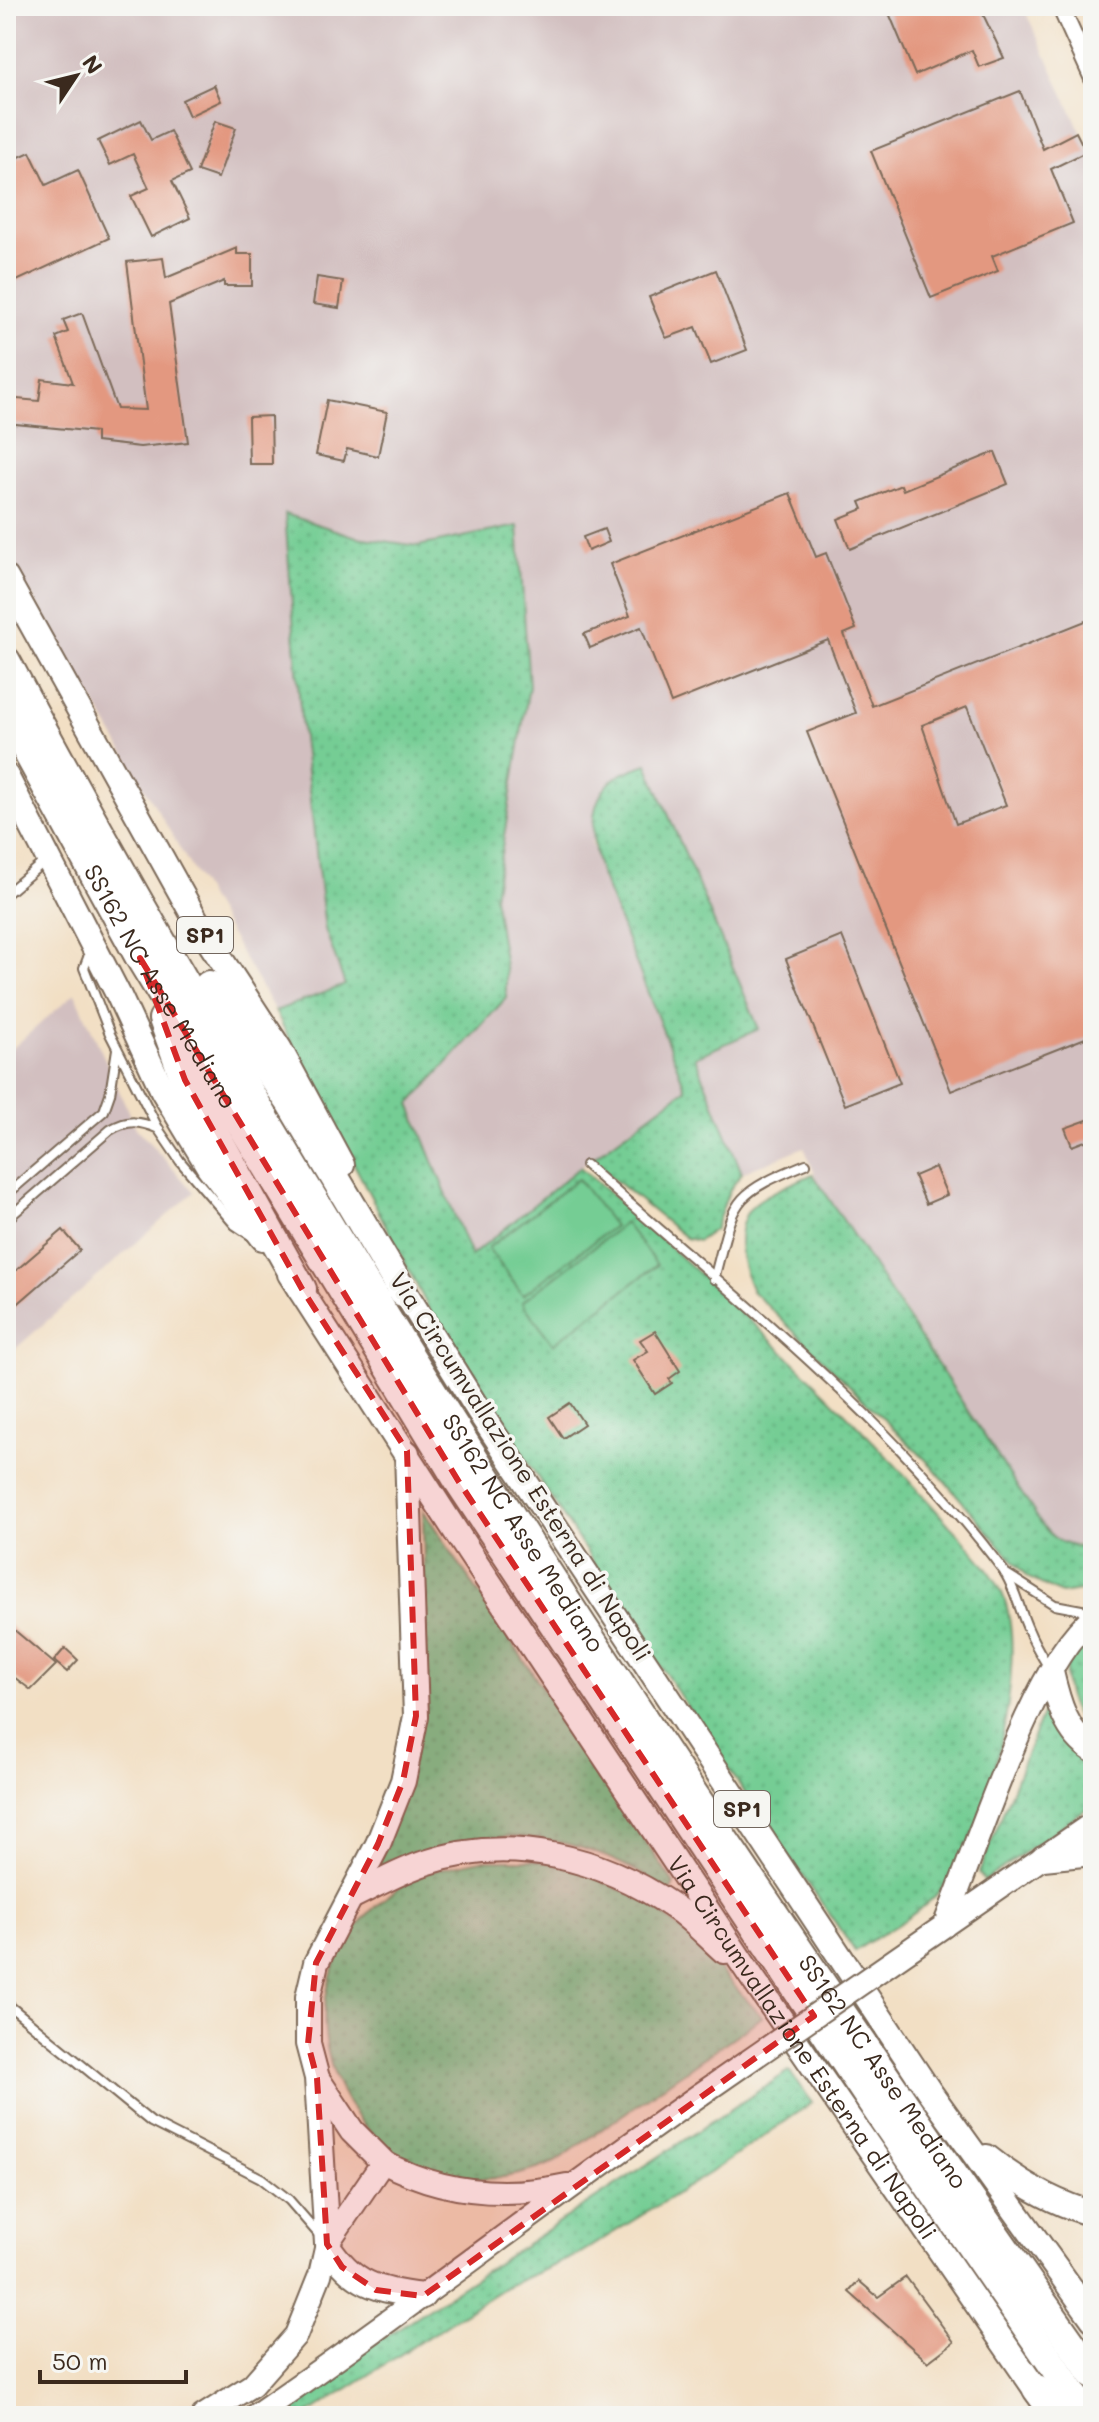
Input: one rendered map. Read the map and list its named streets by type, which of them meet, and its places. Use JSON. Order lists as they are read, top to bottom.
{
  "streets": {
    "highway": ["SS162 NC Asse Mediano"],
    "main road": ["SP1", "Via Circumvallazione Esterna di Napoli"]
  },
  "scale_bar": "50 m",
  "north": "top right"
}
